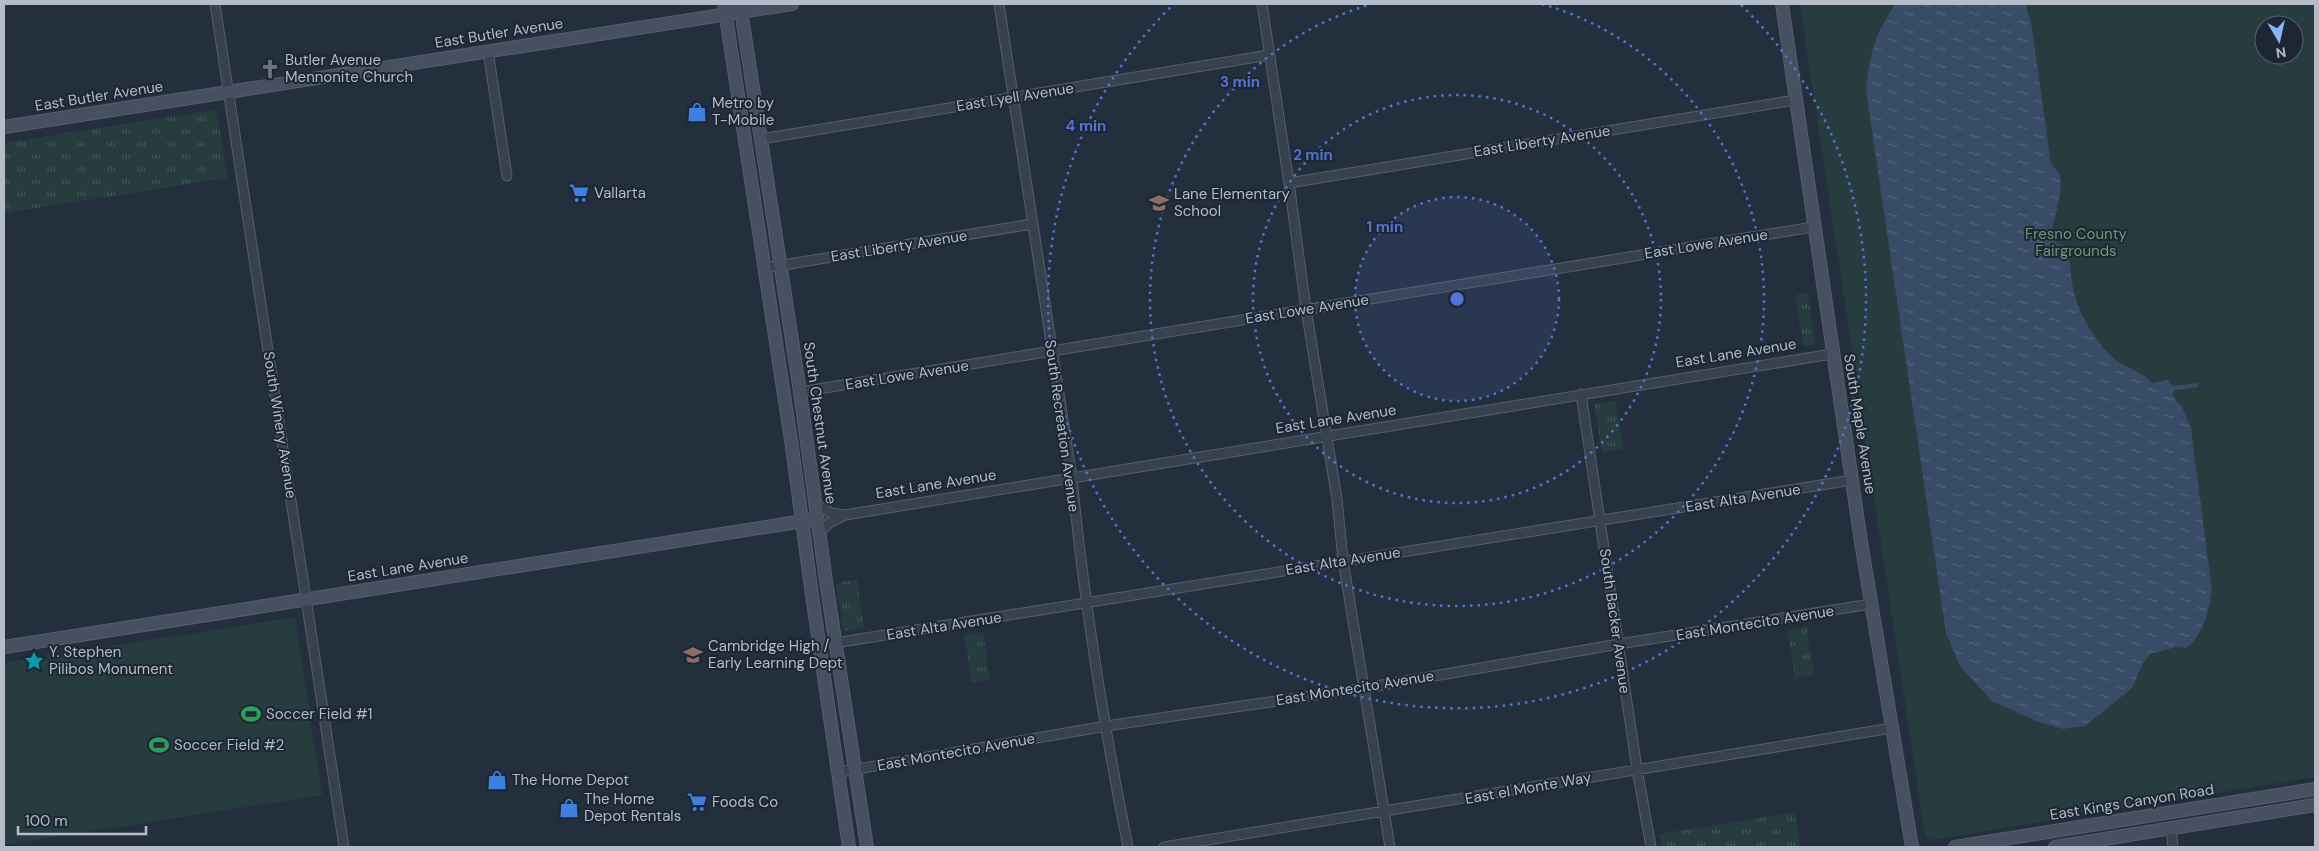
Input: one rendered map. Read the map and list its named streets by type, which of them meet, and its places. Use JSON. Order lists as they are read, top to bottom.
{
  "streets": {
    "main road": [
      "East Butler Avenue",
      "East Lane Avenue",
      "South Chestnut Avenue",
      "South Maple Avenue",
      "East Kings Canyon Road"
    ],
    "street": [
      "East Lyell Avenue",
      "East Liberty Avenue",
      "East Lowe Avenue",
      "South Winery Avenue",
      "South Recreation Avenue",
      "East Alta Avenue",
      "South Backer Avenue",
      "East Montecito Avenue",
      "East el Monte Way"
    ]
  },
  "crossings": [
    ["East Butler Avenue", "South Chestnut Avenue"],
    ["East Butler Avenue", "South Winery Avenue"],
    ["East Lyell Avenue", "South Chestnut Avenue"],
    ["East Lyell Avenue", "South Recreation Avenue"],
    ["East Liberty Avenue", "South Chestnut Avenue"],
    ["East Liberty Avenue", "South Maple Avenue"],
    ["East Liberty Avenue", "South Recreation Avenue"],
    ["East Lowe Avenue", "South Chestnut Avenue"],
    ["East Lowe Avenue", "South Maple Avenue"],
    ["East Lowe Avenue", "South Recreation Avenue"],
    ["East Lane Avenue", "South Chestnut Avenue"],
    ["East Lane Avenue", "South Maple Avenue"],
    ["East Lane Avenue", "South Winery Avenue"],
    ["East Lane Avenue", "South Recreation Avenue"],
    ["East Lane Avenue", "South Backer Avenue"],
    ["South Chestnut Avenue", "East Alta Avenue"],
    ["South Chestnut Avenue", "East Montecito Avenue"],
    ["South Maple Avenue", "East Alta Avenue"],
    ["South Maple Avenue", "East Montecito Avenue"],
    ["South Maple Avenue", "East el Monte Way"],
    ["South Recreation Avenue", "East Alta Avenue"],
    ["South Recreation Avenue", "East Montecito Avenue"],
    ["East Alta Avenue", "South Backer Avenue"],
    ["South Backer Avenue", "East Montecito Avenue"],
    ["South Backer Avenue", "East el Monte Way"]
  ],
  "parks": ["Fresno County Fairgrounds"],
  "places": {
    "church": ["Butler Avenue Mennonite Church"],
    "shop": ["Metro by T-Mobile", "The Home Depot", "The Home Depot Rentals"],
    "supermarket": ["Vallarta", "Foods Co"],
    "school or university": ["Lane Elementary School", "Cambridge High / Early Learning Dept"],
    "place": ["Y. Stephen Pilibos Monument"],
    "sports": ["Soccer Field #1", "Soccer Field #2"]
  },
  "scale_bar": "100 m",
  "north": "bottom",
  "rings": [
    "3 min",
    "4 min",
    "2 min",
    "1 min"
  ]
}
